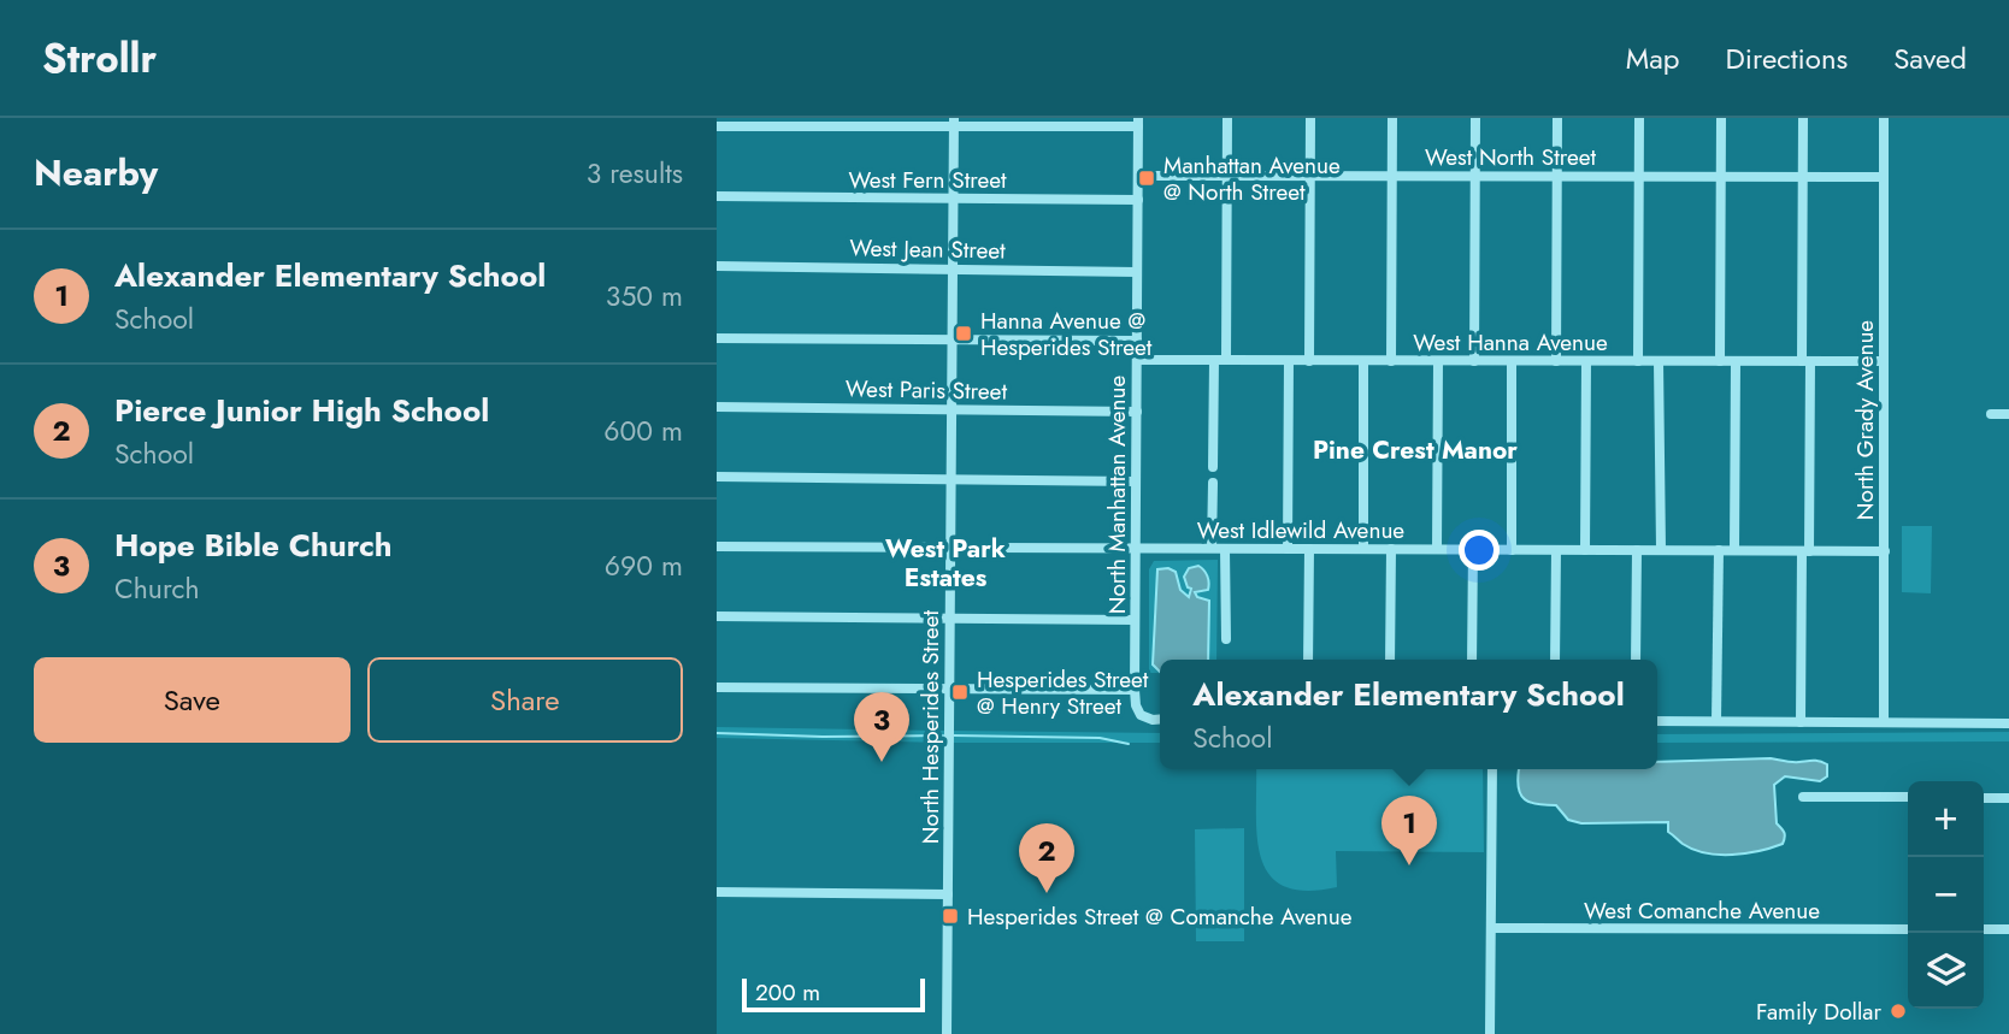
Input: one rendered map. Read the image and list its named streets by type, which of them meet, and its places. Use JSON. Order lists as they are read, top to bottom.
{
  "streets": {
    "street": [
      "West North Street",
      "West Fern Street",
      "West Jean Street",
      "West Hanna Avenue",
      "West Paris Street",
      "North Grady Avenue",
      "North Manhattan Avenue",
      "West Idlewild Avenue",
      "North Hesperides Street",
      "West Comanche Avenue"
    ]
  },
  "crossings": [
    ["West North Street", "North Grady Avenue"],
    ["West North Street", "North Manhattan Avenue"],
    ["West Fern Street", "North Manhattan Avenue"],
    ["West Fern Street", "North Hesperides Street"],
    ["West Jean Street", "North Manhattan Avenue"],
    ["West Jean Street", "North Hesperides Street"],
    ["West Hanna Avenue", "North Grady Avenue"],
    ["West Hanna Avenue", "North Manhattan Avenue"],
    ["West Paris Street", "North Manhattan Avenue"],
    ["West Paris Street", "North Hesperides Street"],
    ["North Grady Avenue", "West Idlewild Avenue"],
    ["North Manhattan Avenue", "West Idlewild Avenue"],
    ["West Idlewild Avenue", "North Hesperides Street"]
  ],
  "districts": ["Pine Crest Manor", "West Park Estates"],
  "places": {
    "transit": [
      "Manhattan Avenue @ North Street",
      "Hanna Avenue @ Hesperides Street",
      "Hesperides Street @ Henry Street",
      "Hesperides Street @ Comanche Avenue"
    ],
    "other": ["Family Dollar"]
  },
  "scale_bar": "200 m",
  "page": {
    "header": "Strollr",
    "nav": ["Map", "Directions", "Saved"],
    "heading": ["Nearby", "3 results"],
    "list": [
      {
        "mark": "1",
        "name": "Alexander Elementary School",
        "note": "School",
        "value": "350 m"
      },
      {
        "mark": "2",
        "name": "Pierce Junior High School",
        "note": "School",
        "value": "600 m"
      },
      {
        "mark": "3",
        "name": "Hope Bible Church",
        "note": "Church",
        "value": "690 m"
      }
    ],
    "buttons": ["Save", "Share"],
    "popup": ["Alexander Elementary School", "School"],
    "pins": ["3", "1", "2"],
    "map_buttons": ["+", "−"],
    "scale": "200 m"
  }
}
